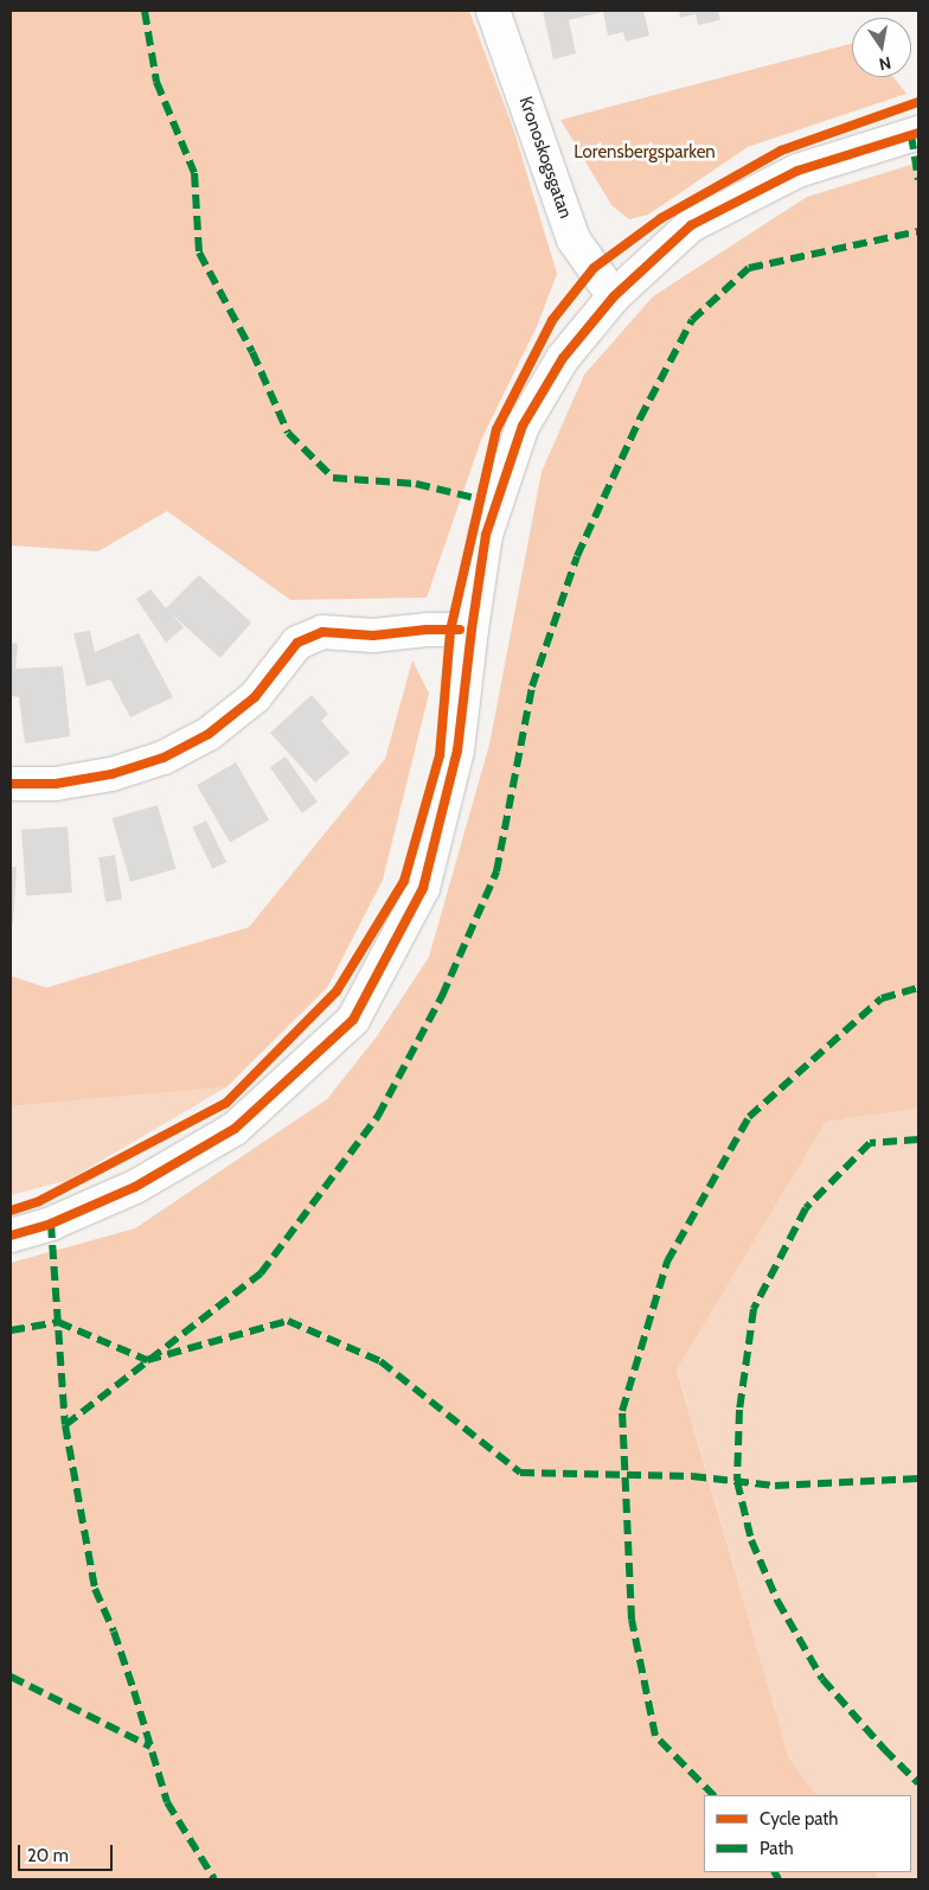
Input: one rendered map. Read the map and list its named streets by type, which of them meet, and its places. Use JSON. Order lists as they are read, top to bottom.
{
  "streets": {
    "street": ["Kronoskogsgatan"]
  },
  "parks": ["Lorensbergsparken"],
  "legend": ["Cycle path", "Path"],
  "scale_bar": "20 m",
  "north": "bottom"
}
